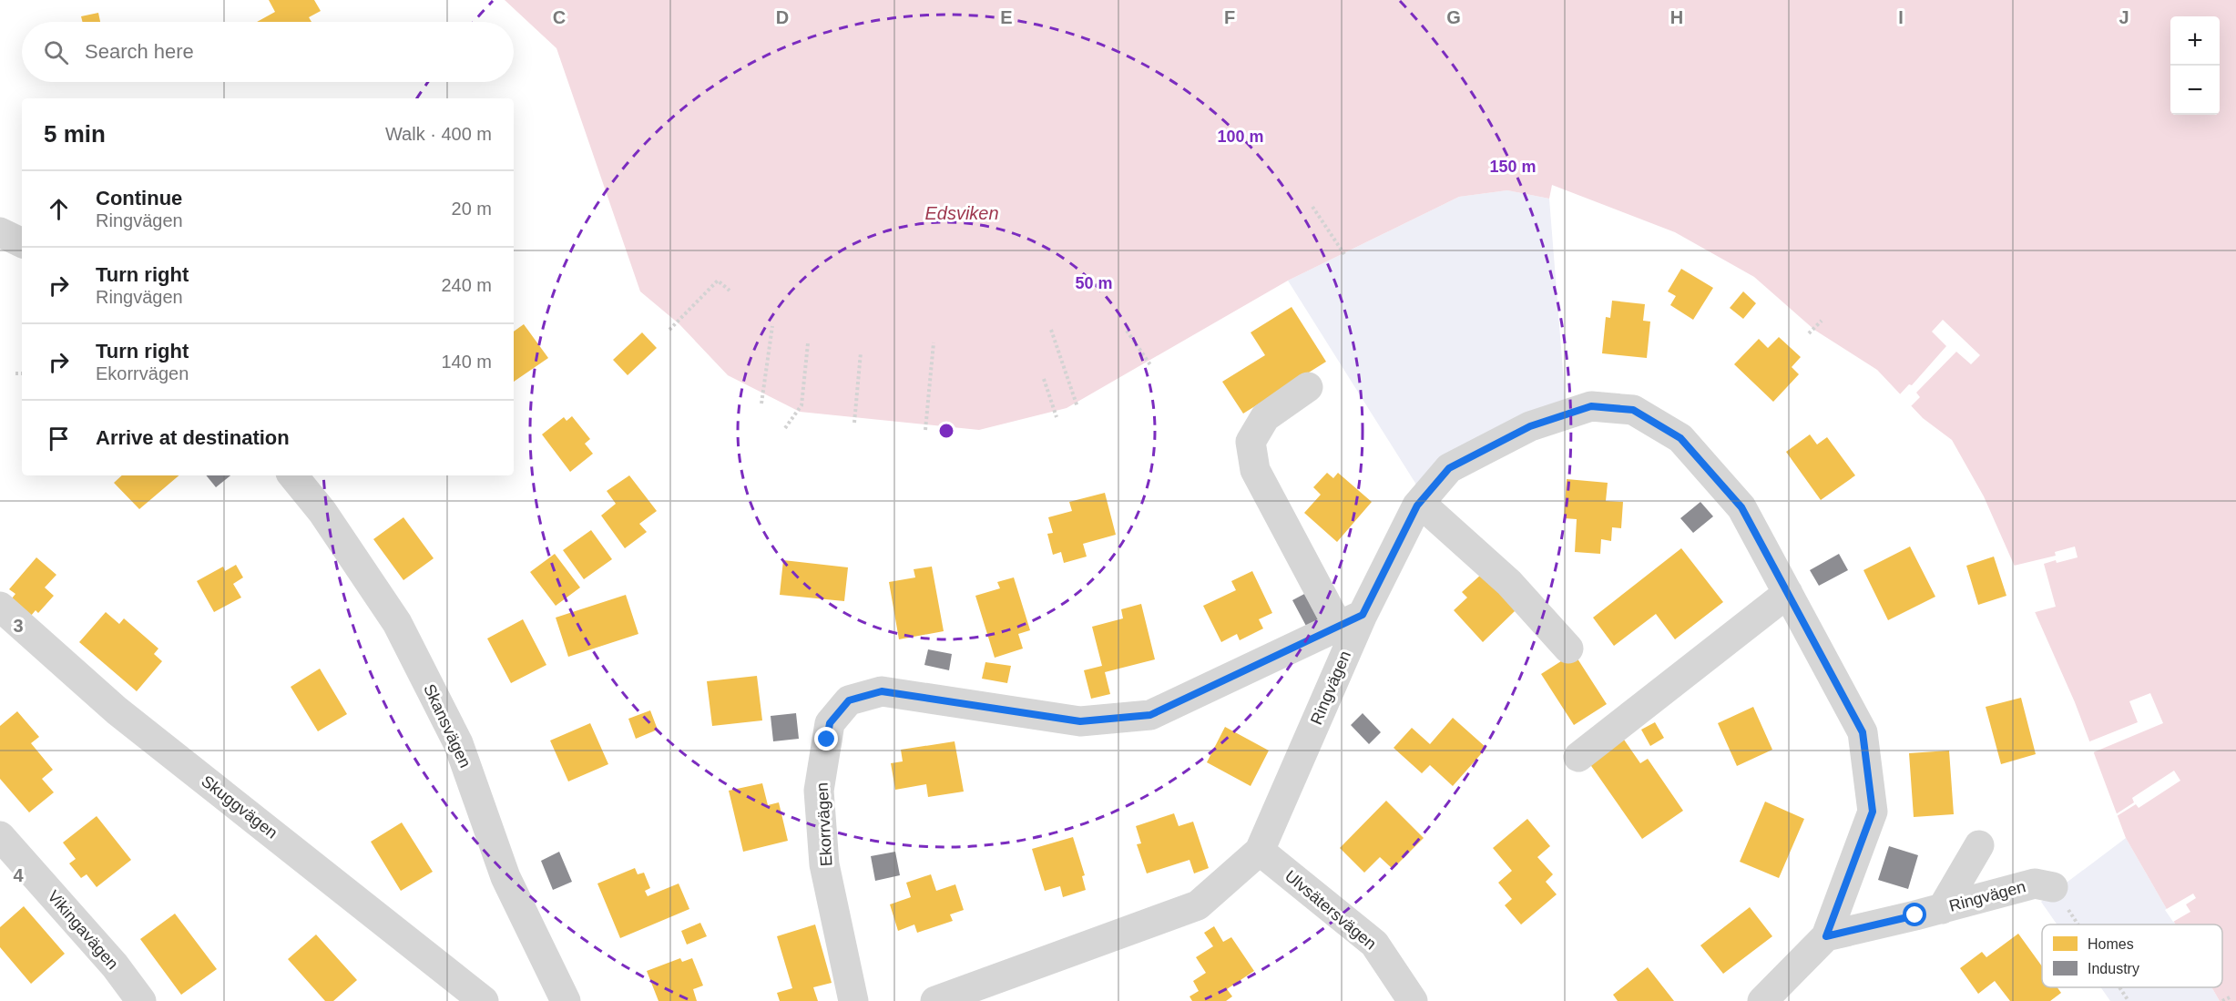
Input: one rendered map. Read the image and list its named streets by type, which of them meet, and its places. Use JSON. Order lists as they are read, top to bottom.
{
  "streets": {
    "street": [
      "Ringvägen",
      "Skansvägen",
      "Skuggvägen",
      "Ekorrvägen",
      "Ulvsätersvägen",
      "Vikingavägen"
    ]
  },
  "crossings": [
    ["Ringvägen", "Ekorrvägen"],
    ["Ringvägen", "Ulvsätersvägen"]
  ],
  "water": ["Edsviken"],
  "legend": ["Homes", "Industry"],
  "page": {
    "map_buttons": ["+", "−"],
    "search": "Search here",
    "heading": ["5 min", "Walk · 400 m"],
    "list": [
      ["Continue", "Ringvägen", "20 m"],
      ["Turn right", "Ringvägen", "240 m"],
      ["Turn right", "Ekorrvägen", "140 m"],
      "Arrive at destination"
    ]
  },
  "grid": {
    "columns": [
      "C",
      "D",
      "E",
      "F",
      "G",
      "H",
      "I",
      "J"
    ],
    "rows": ["3", "4"]
  },
  "rings": ["100 m", "150 m", "50 m"]
}
